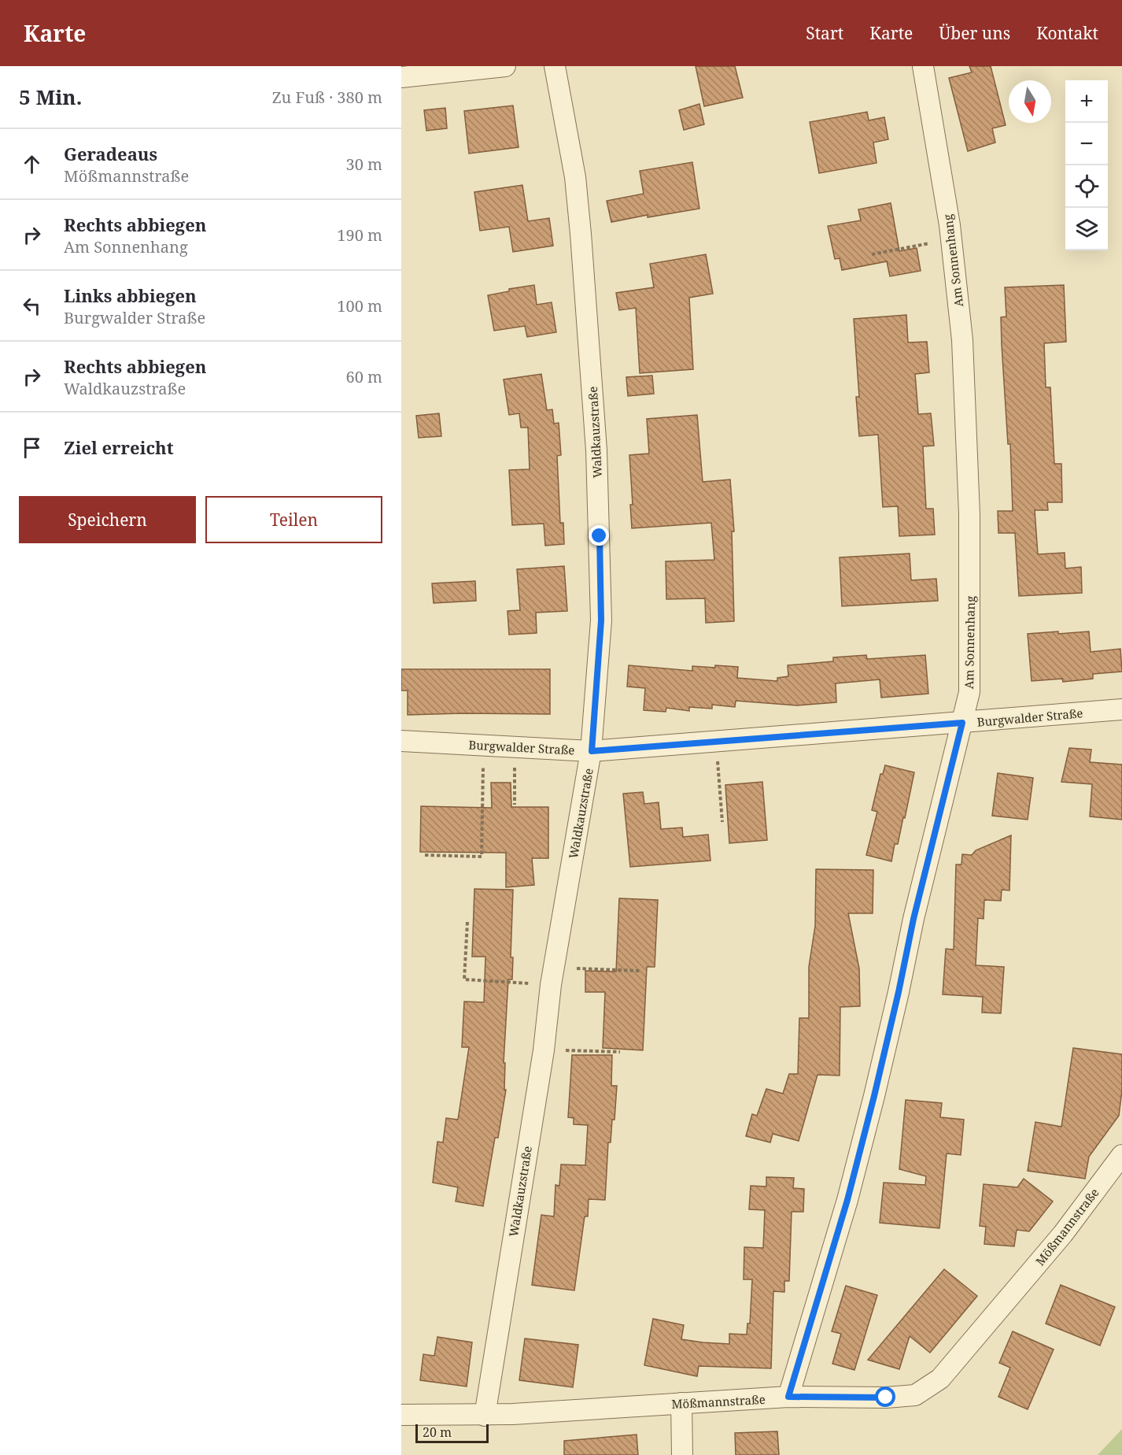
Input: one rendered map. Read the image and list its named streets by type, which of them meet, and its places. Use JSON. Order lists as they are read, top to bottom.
{
  "streets": {
    "street": [
      "Am Sonnenhang",
      "Waldkauzstraße",
      "Burgwalder Straße",
      "Mößmannstraße"
    ]
  },
  "crossings": [
    ["Am Sonnenhang", "Burgwalder Straße"],
    ["Am Sonnenhang", "Mößmannstraße"],
    ["Waldkauzstraße", "Burgwalder Straße"],
    ["Waldkauzstraße", "Mößmannstraße"]
  ],
  "scale_bar": "20 m",
  "north": "bottom",
  "page": {
    "header": "Karte",
    "nav": [
      "Start",
      "Karte",
      "Über uns",
      "Kontakt"
    ],
    "heading": ["5 Min.", "Zu Fuß · 380 m"],
    "map_buttons": ["+", "−"],
    "list": [
      ["Geradeaus", "Mößmannstraße", "30 m"],
      ["Rechts abbiegen", "Am Sonnenhang", "190 m"],
      ["Links abbiegen", "Burgwalder Straße", "100 m"],
      ["Rechts abbiegen", "Waldkauzstraße", "60 m"],
      "Ziel erreicht"
    ],
    "buttons": ["Speichern", "Teilen"],
    "scale": "20 m"
  }
}
